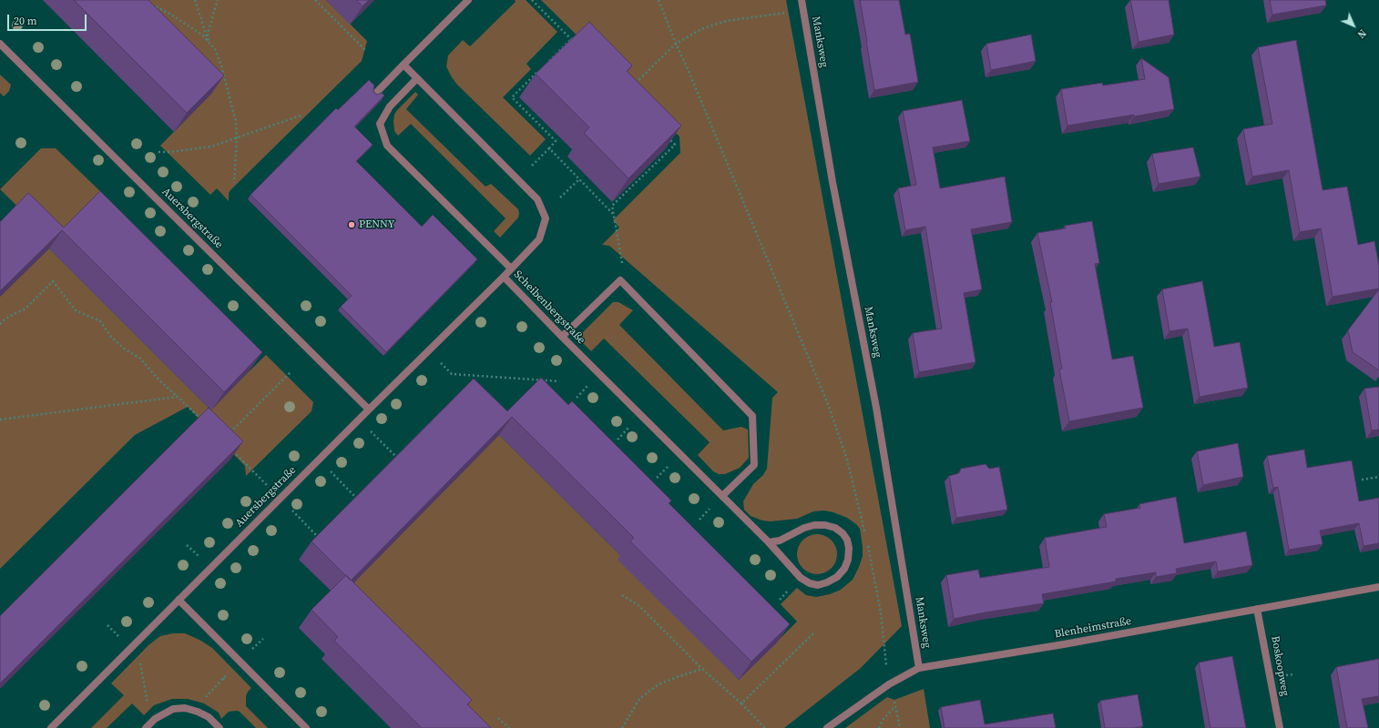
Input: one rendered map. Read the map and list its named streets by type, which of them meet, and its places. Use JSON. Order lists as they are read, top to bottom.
{
  "streets": {
    "street": [
      "Manksweg",
      "Auersbergstraße",
      "Scheibenbergstraße",
      "Blenheimstraße",
      "Boskoopweg"
    ]
  },
  "crossings": [
    ["Manksweg", "Blenheimstraße"],
    ["Auersbergstraße", "Scheibenbergstraße"],
    ["Blenheimstraße", "Boskoopweg"]
  ],
  "places": ["PENNY"],
  "scale_bar": "20 m",
  "north": "bottom right"
}
